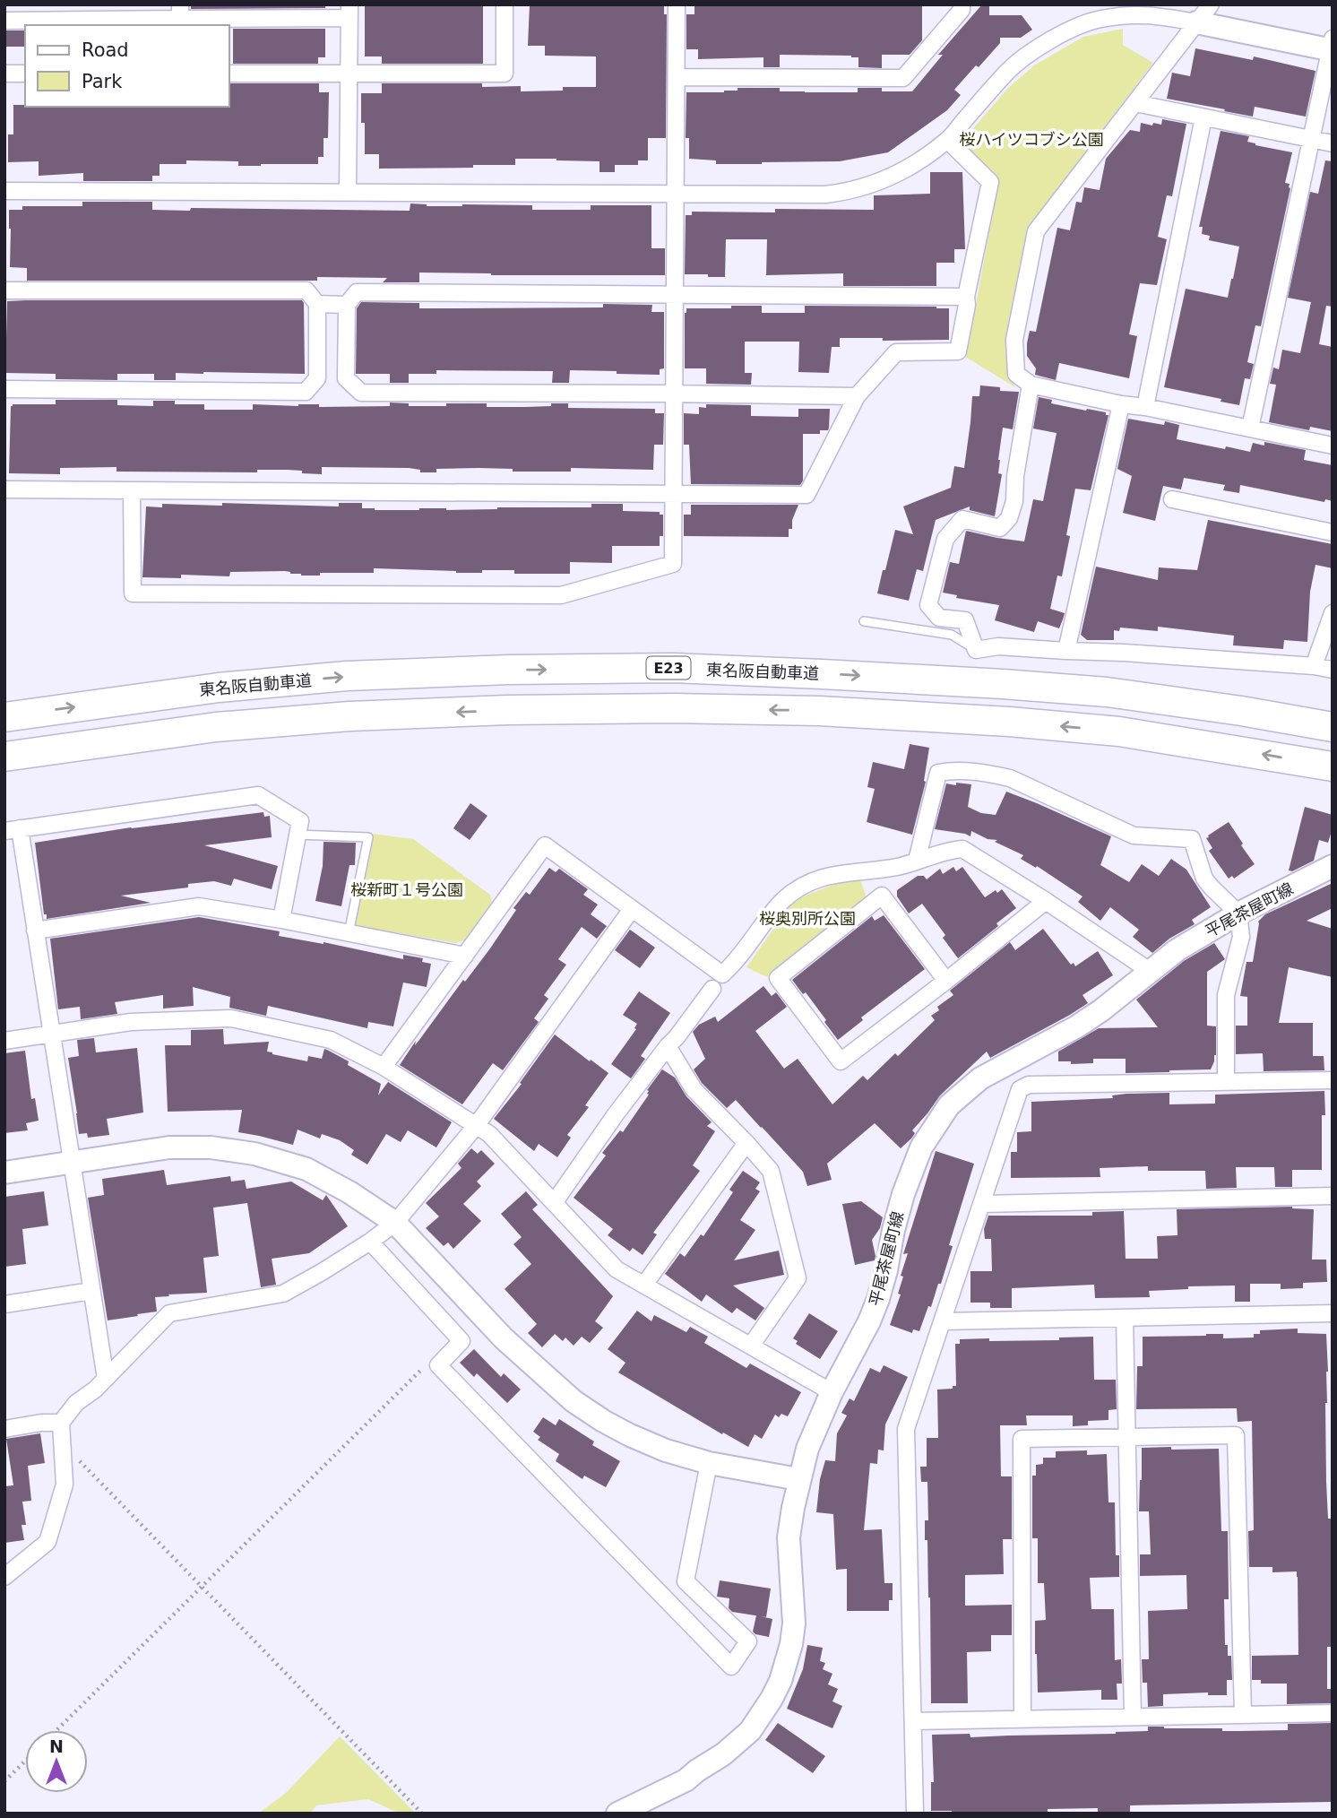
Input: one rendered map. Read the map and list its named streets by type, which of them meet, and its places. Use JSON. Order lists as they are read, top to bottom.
{
  "streets": {
    "highway": ["E23", "東名阪自動車道"],
    "main road": ["平尾茶屋町線"]
  },
  "parks": ["桜ハイツコブシ公園", "桜新町１号公園", "桜奥別所公園"],
  "legend": ["Road", "Park"],
  "north": "top"
}
